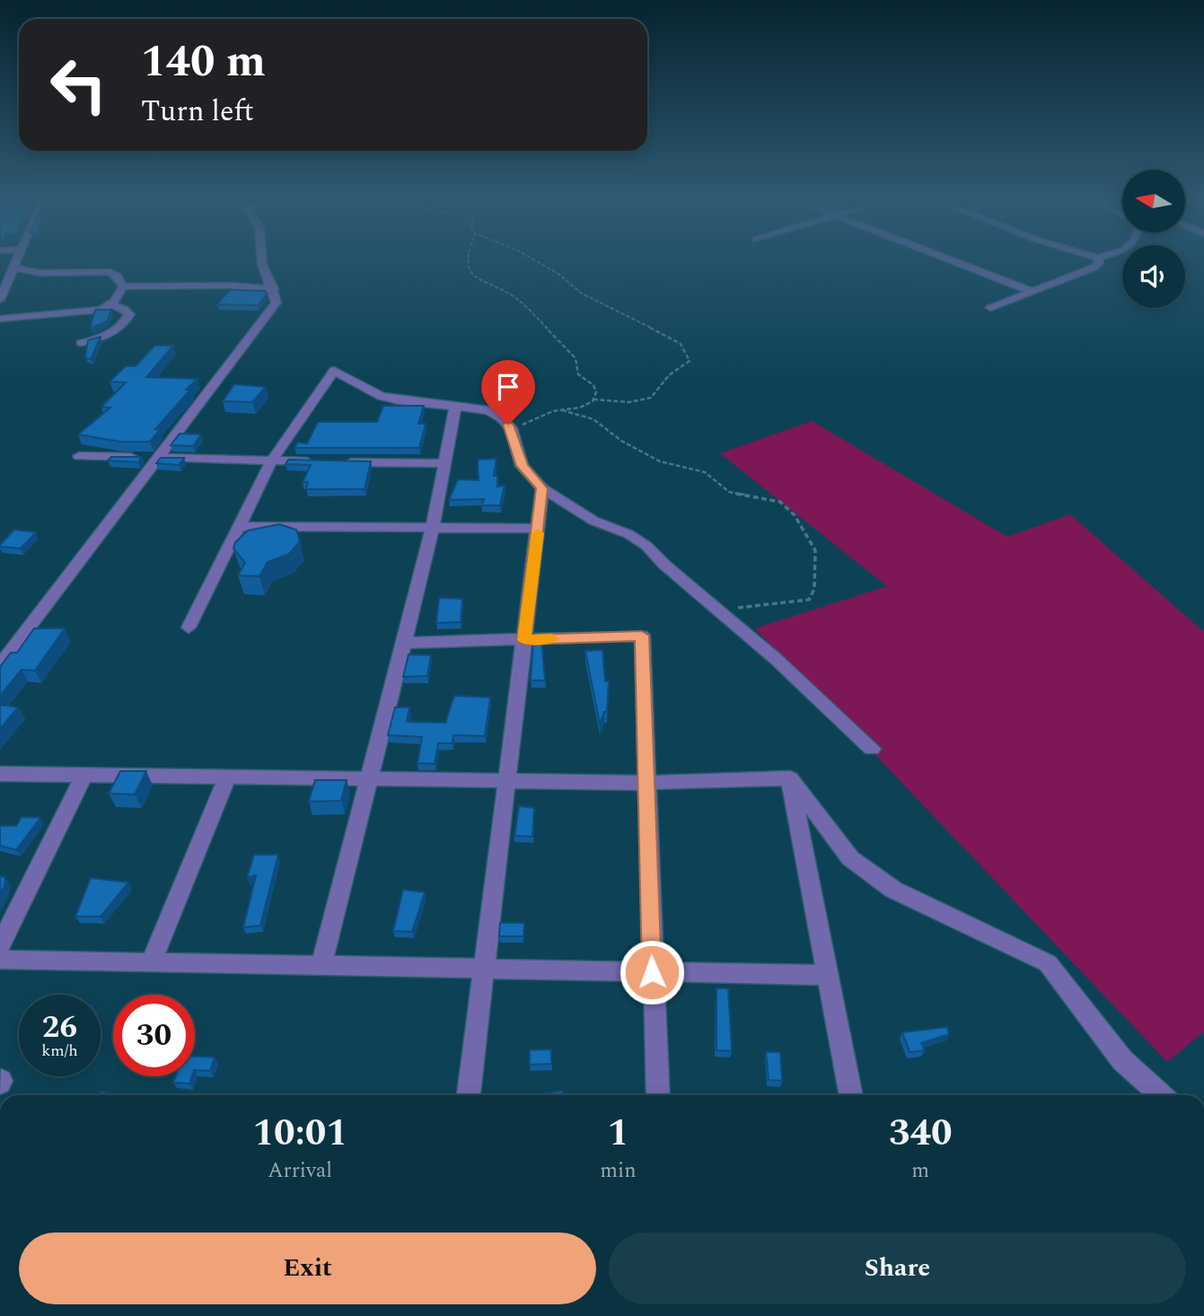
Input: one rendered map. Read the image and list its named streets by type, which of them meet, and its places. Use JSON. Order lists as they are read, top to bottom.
{
  "north": "left",
  "page": {
    "turn": ["140 m", "Turn left"],
    "speed": "26 km/h",
    "limit": "30",
    "eta": [
      "10:01",
      "Arrival",
      "1",
      "min",
      "340",
      "m"
    ],
    "buttons": ["Exit", "Share"]
  }
}
